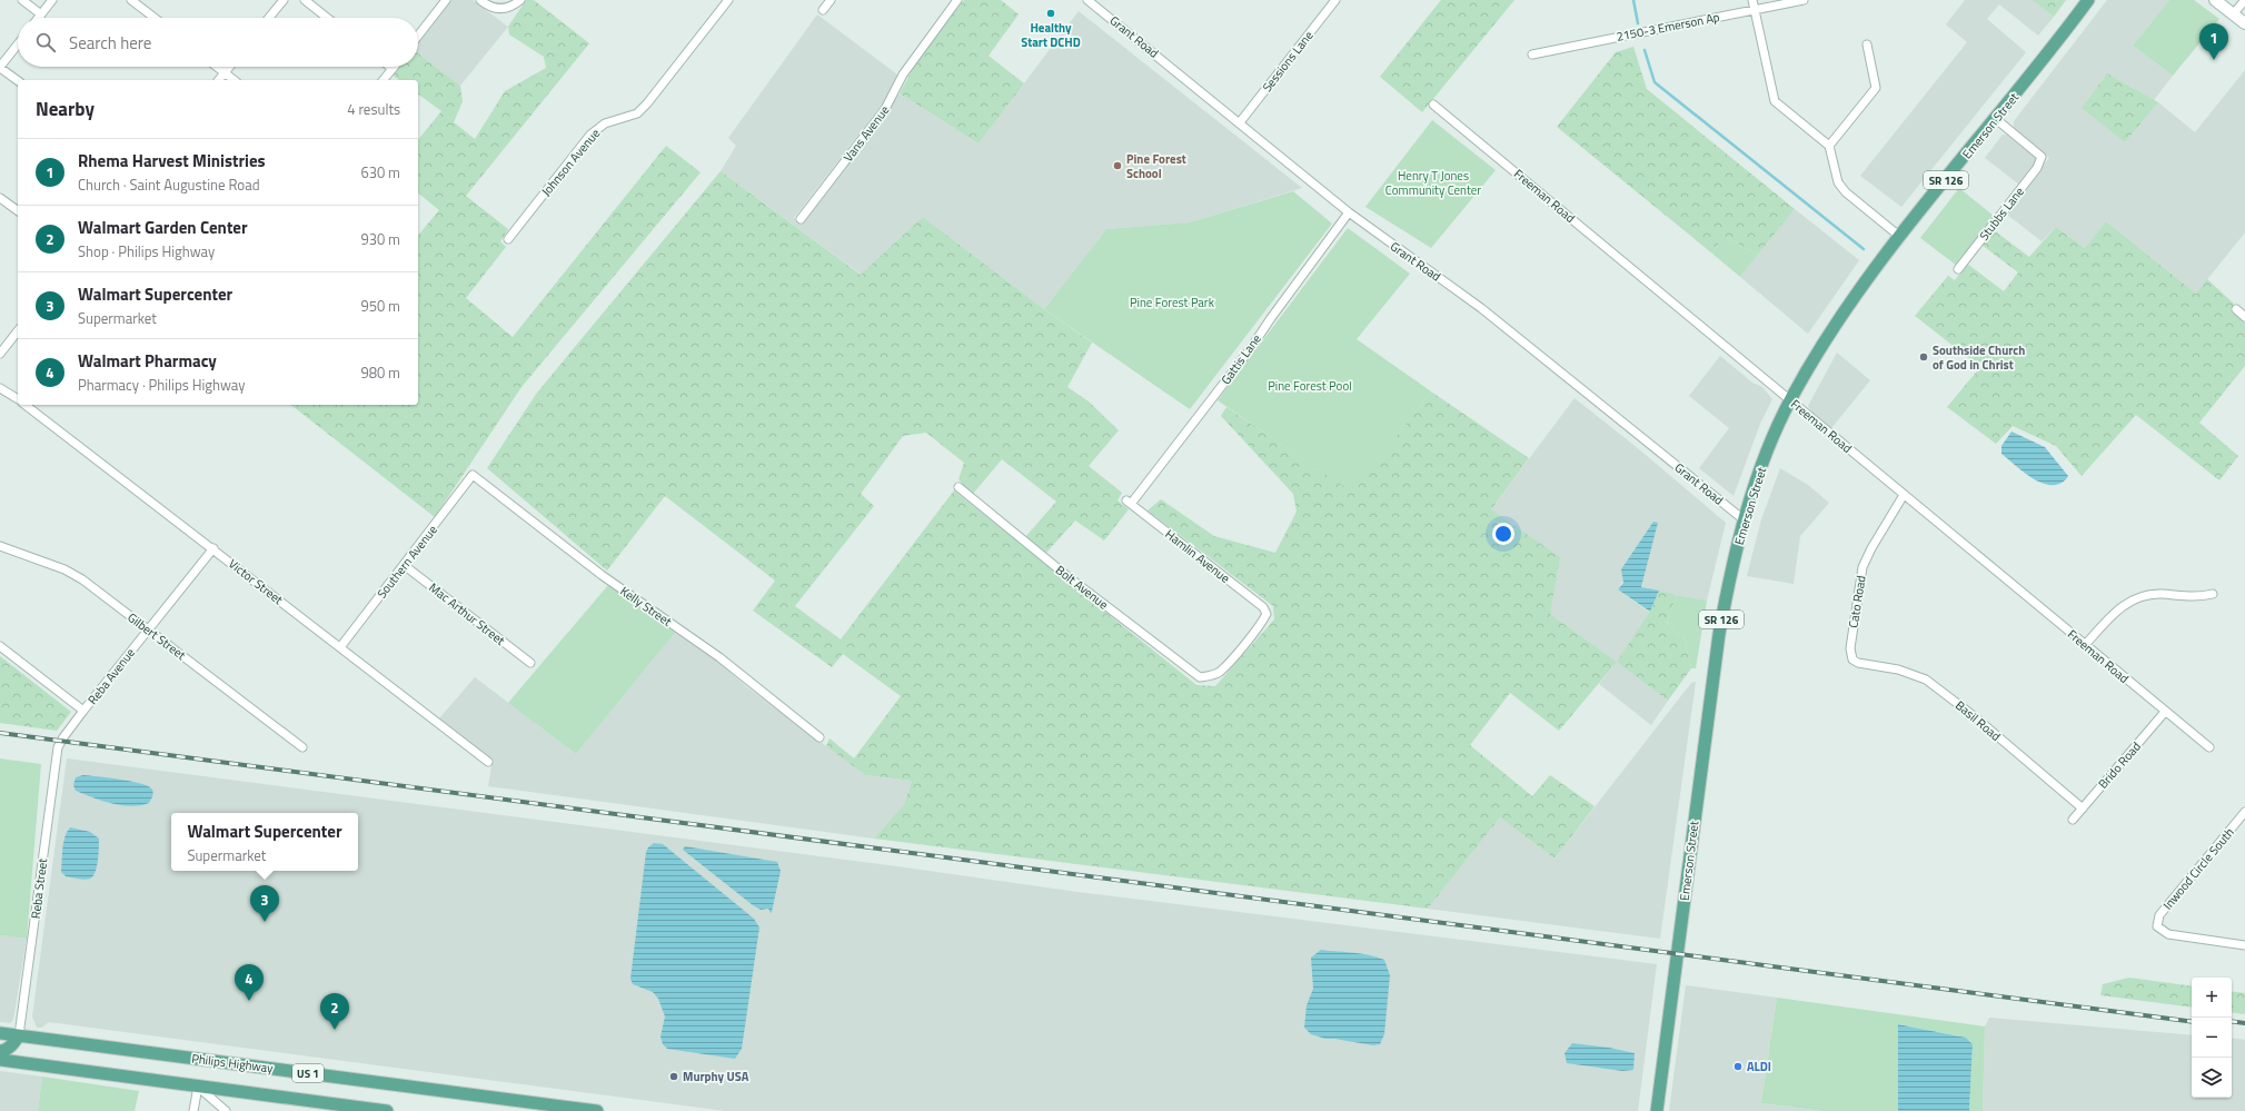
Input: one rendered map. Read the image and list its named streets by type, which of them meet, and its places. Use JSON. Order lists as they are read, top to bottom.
{
  "streets": {
    "main road": [
      "Emerson Street",
      "SR 126",
      "Philips Highway",
      "US 1"
    ],
    "street": [
      "2150-3 Emerson Ap",
      "Grant Road",
      "Sessions Lane",
      "Vans Avenue",
      "Johnson Avenue",
      "Freeman Road",
      "Stubbs Lane",
      "Gattis Lane",
      "Hamlin Avenue",
      "Southern Avenue",
      "Victor Street",
      "Bolt Avenue",
      "Cato Road",
      "Kelly Street",
      "Mac Arthur Street",
      "Gilbert Street",
      "Reba Avenue",
      "Basil Road",
      "Brido Road",
      "Inwood Circle South",
      "Reba Street"
    ]
  },
  "crossings": [
    ["Grant Road", "Sessions Lane"],
    ["Grant Road", "Emerson Street"],
    ["Grant Road", "Gattis Lane"],
    ["Emerson Street", "Freeman Road"],
    ["Emerson Street", "Stubbs Lane"],
    ["Freeman Road", "Cato Road"],
    ["Freeman Road", "Brido Road"],
    ["Gattis Lane", "Hamlin Avenue"],
    ["Hamlin Avenue", "Bolt Avenue"],
    ["Southern Avenue", "Victor Street"],
    ["Southern Avenue", "Kelly Street"],
    ["Southern Avenue", "Mac Arthur Street"],
    ["Victor Street", "Reba Avenue"],
    ["Cato Road", "Basil Road"],
    ["Gilbert Street", "Reba Avenue"],
    ["Reba Avenue", "Reba Street"],
    ["Basil Road", "Brido Road"],
    ["Reba Street", "Philips Highway"]
  ],
  "parks": ["Henry T Jones Community Center", "Pine Forest Park", "Pine Forest Pool"],
  "places": [
    "Healthy Start DCHD",
    "Pine Forest School",
    "Southside Church of God in Christ",
    "ALDI",
    "Murphy USA"
  ],
  "page": {
    "search": "Search here",
    "pins": [
      "1",
      "3",
      "4",
      "2"
    ],
    "heading": ["Nearby", "4 results"],
    "list": [
      {
        "mark": "1",
        "name": "Rhema Harvest Ministries",
        "note": "Church · Saint Augustine Road",
        "value": "630 m"
      },
      {
        "mark": "2",
        "name": "Walmart Garden Center",
        "note": "Shop · Philips Highway",
        "value": "930 m"
      },
      {
        "mark": "3",
        "name": "Walmart Supercenter",
        "note": "Supermarket",
        "value": "950 m"
      },
      {
        "mark": "4",
        "name": "Walmart Pharmacy",
        "note": "Pharmacy · Philips Highway",
        "value": "980 m"
      }
    ],
    "popup": ["Walmart Supercenter", "Supermarket"],
    "map_buttons": ["+", "−"]
  }
}
